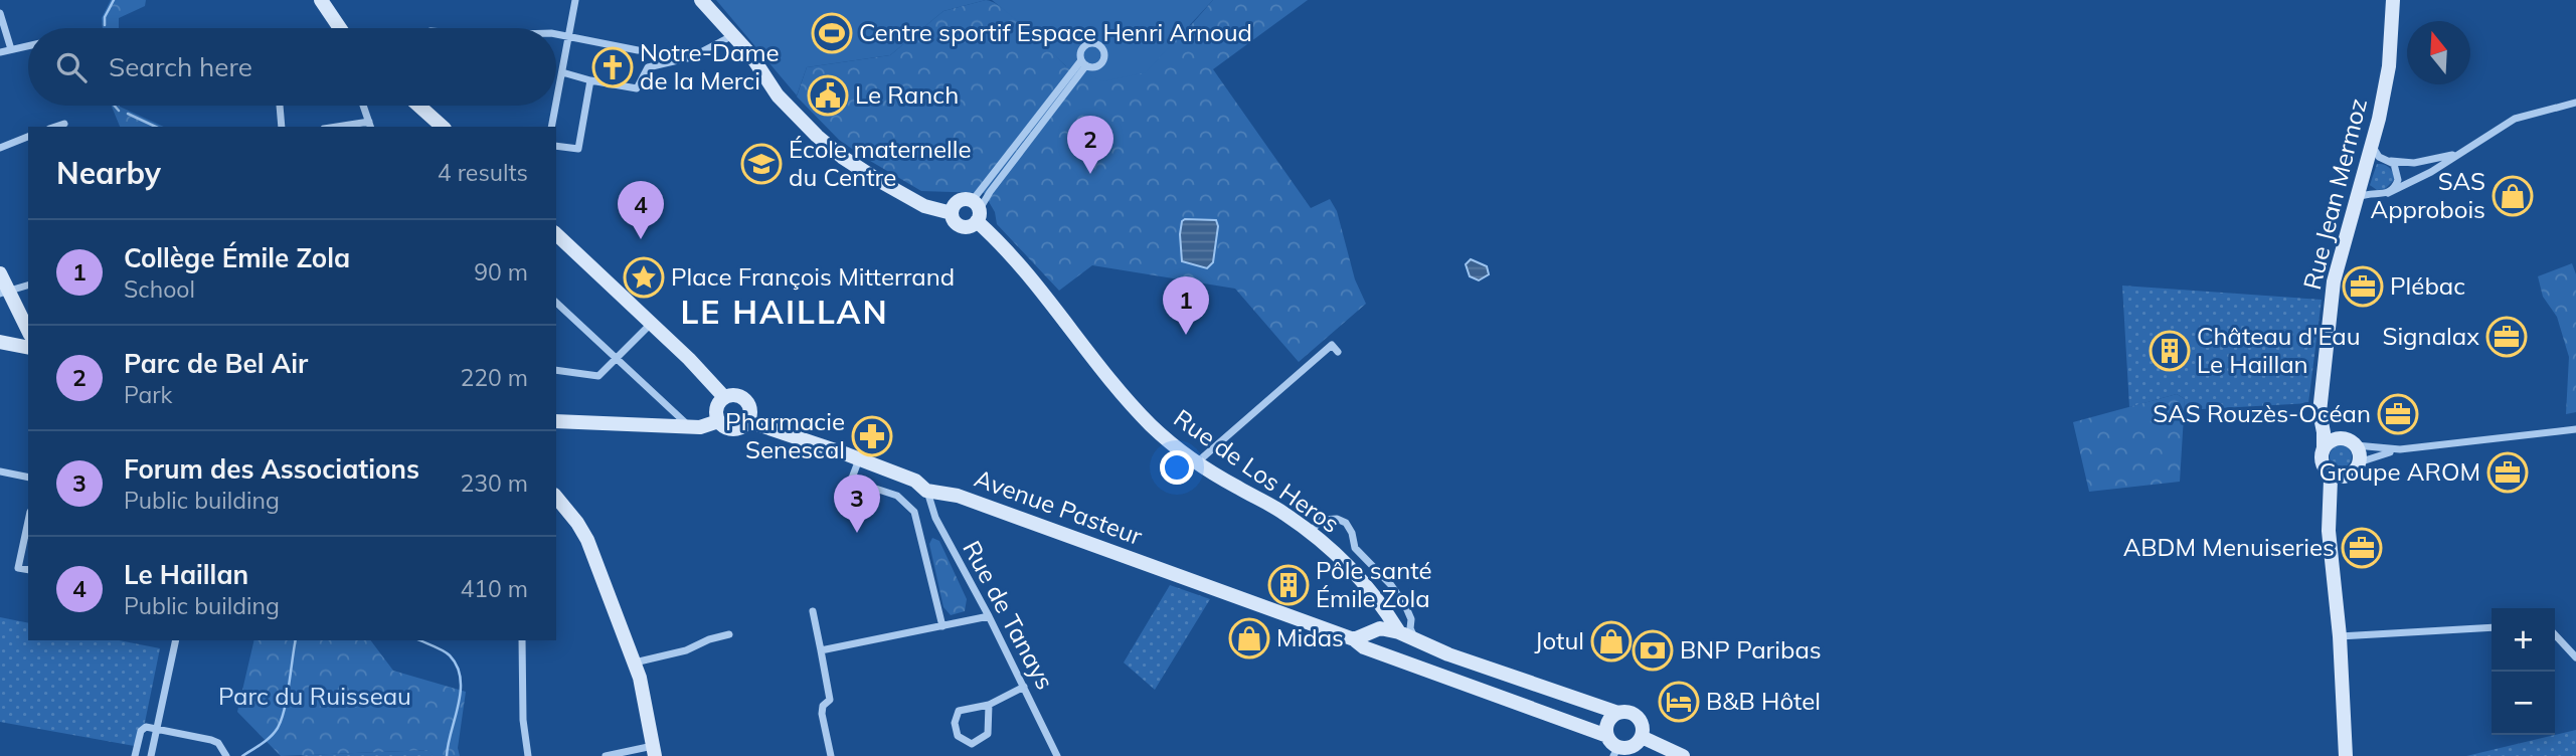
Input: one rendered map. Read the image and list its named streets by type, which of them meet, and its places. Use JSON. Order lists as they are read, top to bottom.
{
  "streets": {
    "street": [
      "Rue Jean Mermoz",
      "Rue de Los Heros",
      "Avenue Pasteur",
      "Rue de Tanays"
    ]
  },
  "crossings": [
    ["Avenue Pasteur", "Rue de Tanays"]
  ],
  "districts": ["LE HAILLAN"],
  "parks": ["Parc du Ruisseau"],
  "places": {
    "sports": ["Centre sportif Espace Henri Arnoud"],
    "church": ["Notre-Dame de la Merci"],
    "public building": ["Le Ranch"],
    "school or university": ["École maternelle du Centre"],
    "shop": ["SAS Approbois", "Midas", "Jotul"],
    "place": ["Place François Mitterrand"],
    "office": [
      "Plébac",
      "Signalax",
      "SAS Rouzès-Océan",
      "Groupe AROM",
      "ABDM Menuiseries"
    ],
    "building": ["Château d'Eau Le Haillan", "Pôle santé Émile Zola"],
    "pharmacy": ["Pharmacie Senescal"],
    "bank": ["BNP Paribas"],
    "hotel": ["B&B Hôtel"]
  },
  "north": "top",
  "page": {
    "search": "Search here",
    "pins": [
      "2",
      "4",
      "1",
      "3"
    ],
    "heading": ["Nearby", "4 results"],
    "list": [
      {
        "mark": "1",
        "name": "Collège Émile Zola",
        "note": "School",
        "value": "90 m"
      },
      {
        "mark": "2",
        "name": "Parc de Bel Air",
        "note": "Park",
        "value": "220 m"
      },
      {
        "mark": "3",
        "name": "Forum des Associations",
        "note": "Public building",
        "value": "230 m"
      },
      {
        "mark": "4",
        "name": "Le Haillan",
        "note": "Public building",
        "value": "410 m"
      }
    ],
    "map_buttons": ["+", "−"]
  }
}
